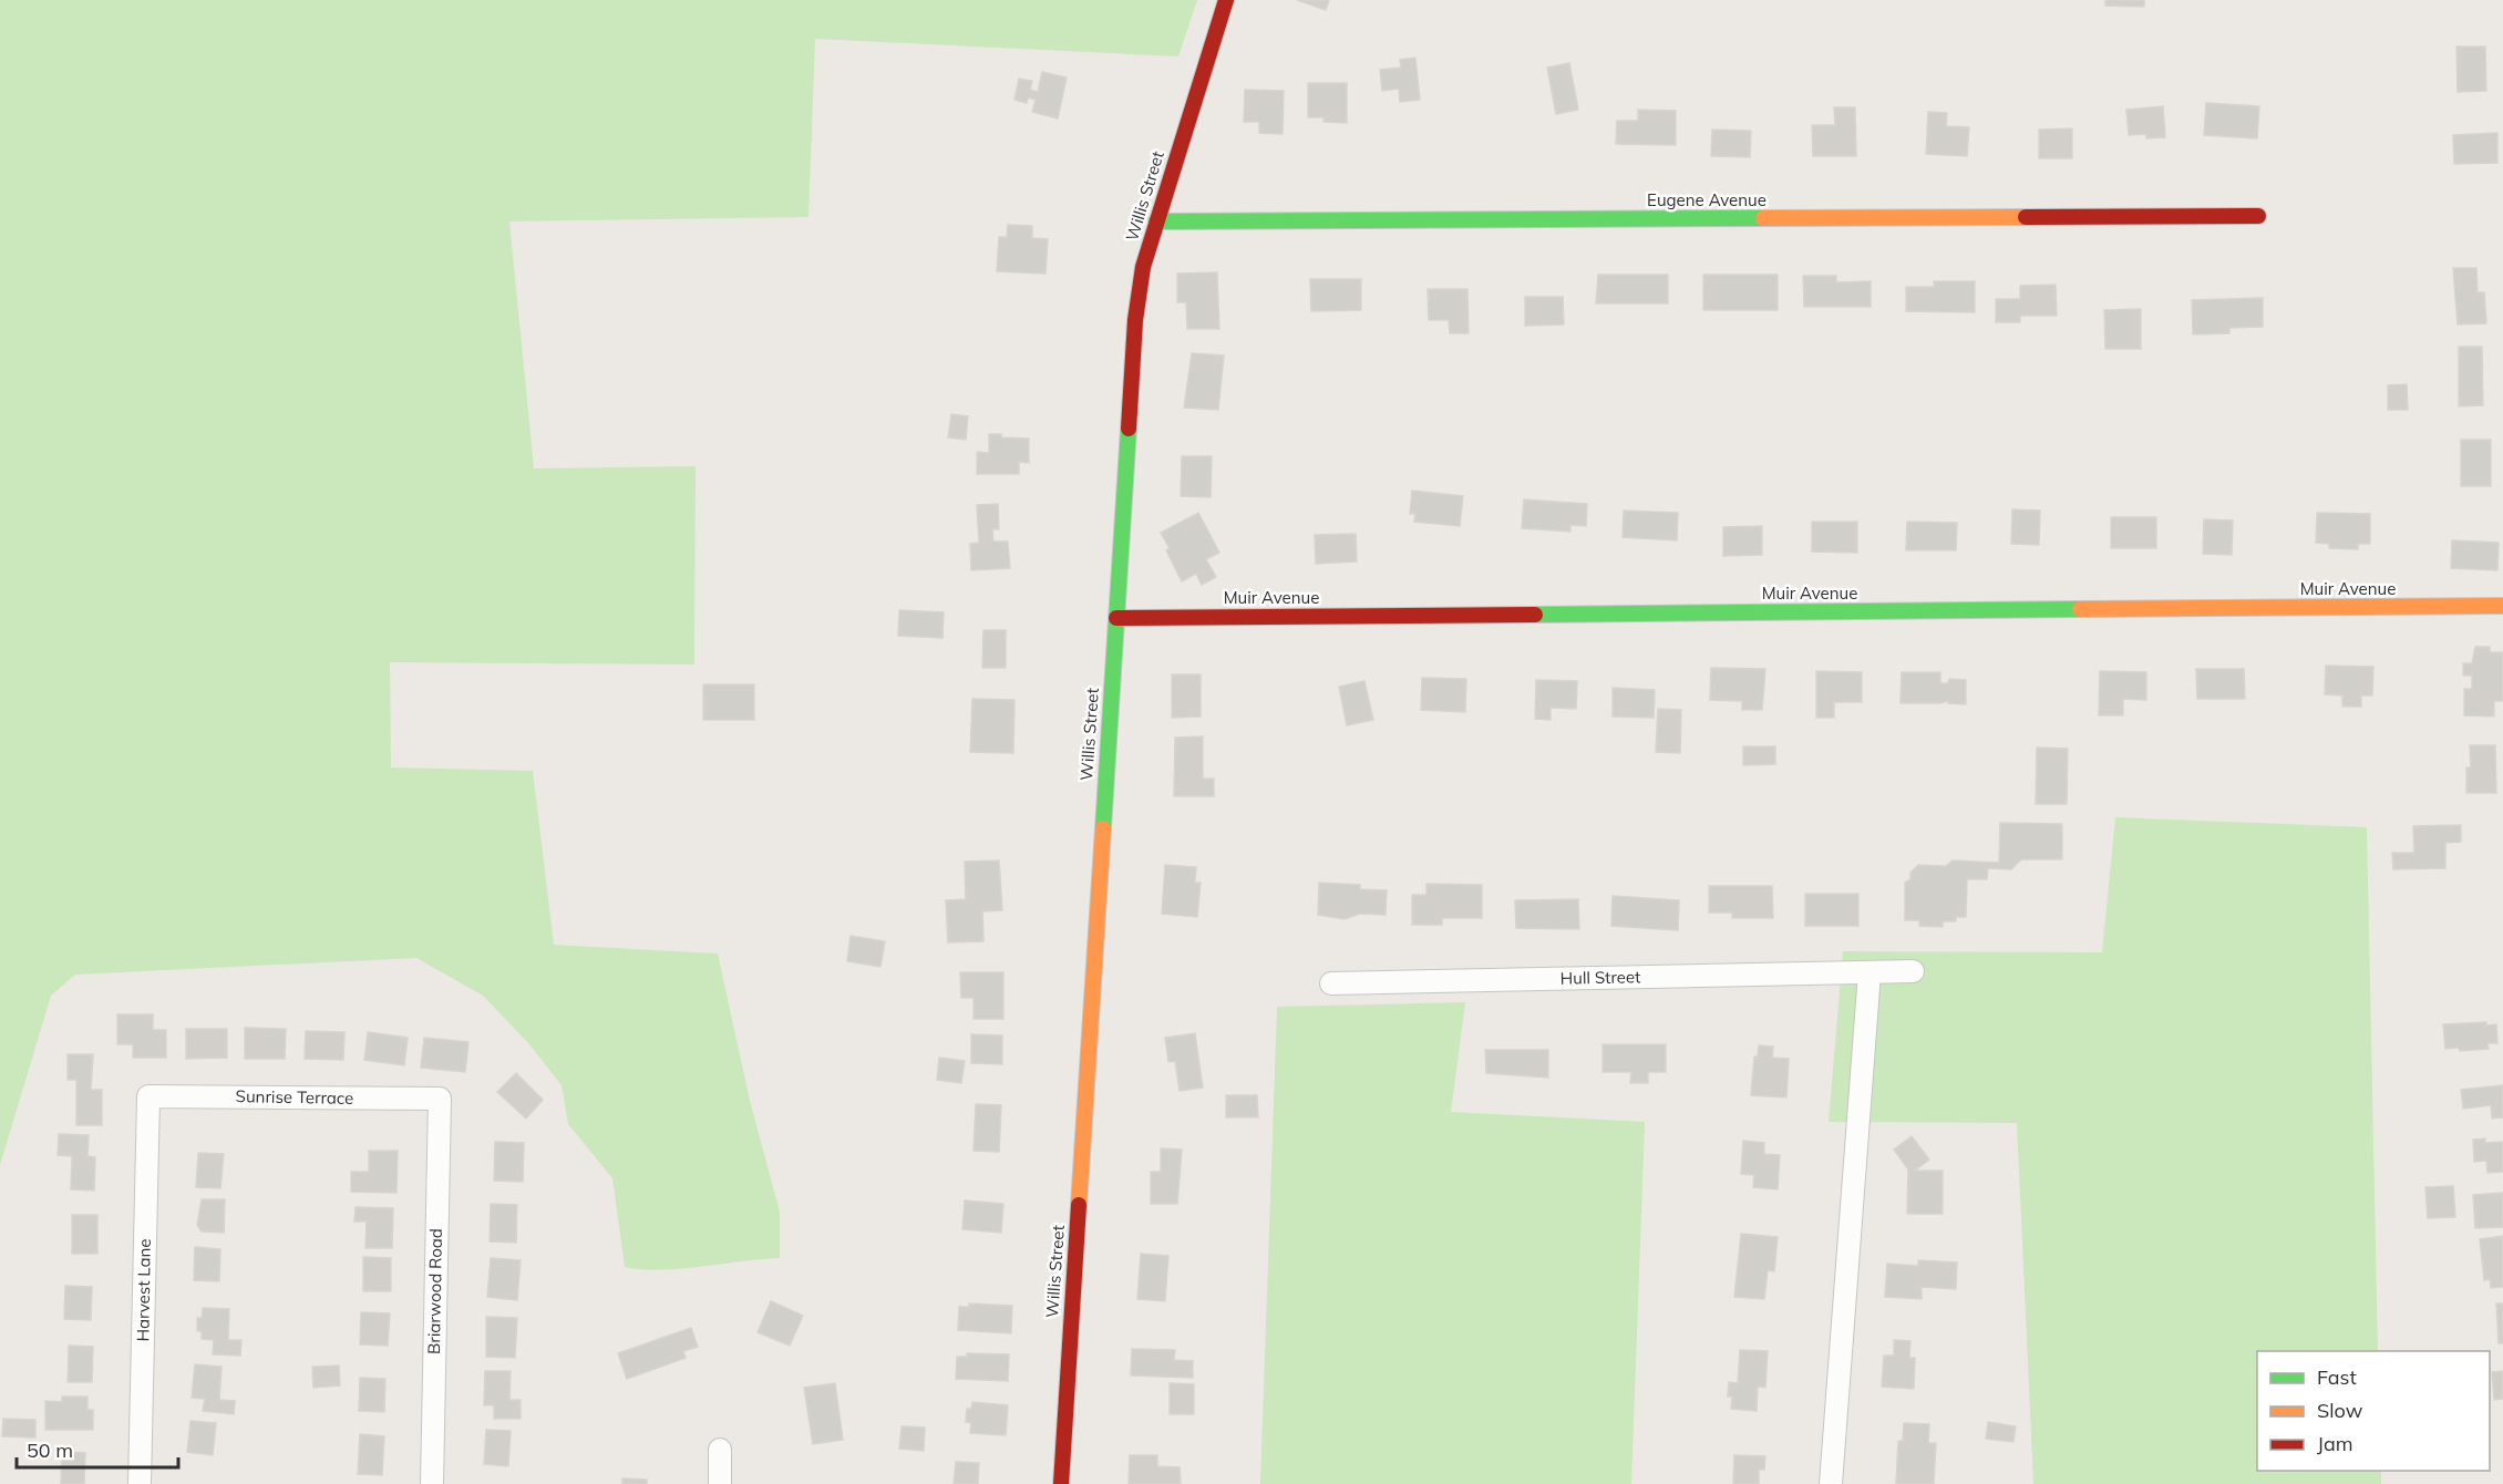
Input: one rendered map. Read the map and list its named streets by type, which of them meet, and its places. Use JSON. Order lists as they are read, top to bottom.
{
  "streets": {
    "street": [
      "Willis Street",
      "Eugene Avenue",
      "Muir Avenue",
      "Hull Street",
      "Sunrise Terrace",
      "Harvest Lane",
      "Briarwood Road"
    ]
  },
  "crossings": [
    ["Willis Street", "Eugene Avenue"],
    ["Willis Street", "Muir Avenue"],
    ["Sunrise Terrace", "Harvest Lane"],
    ["Sunrise Terrace", "Briarwood Road"]
  ],
  "legend": ["Fast", "Slow", "Jam"],
  "scale_bar": "50 m"
}
